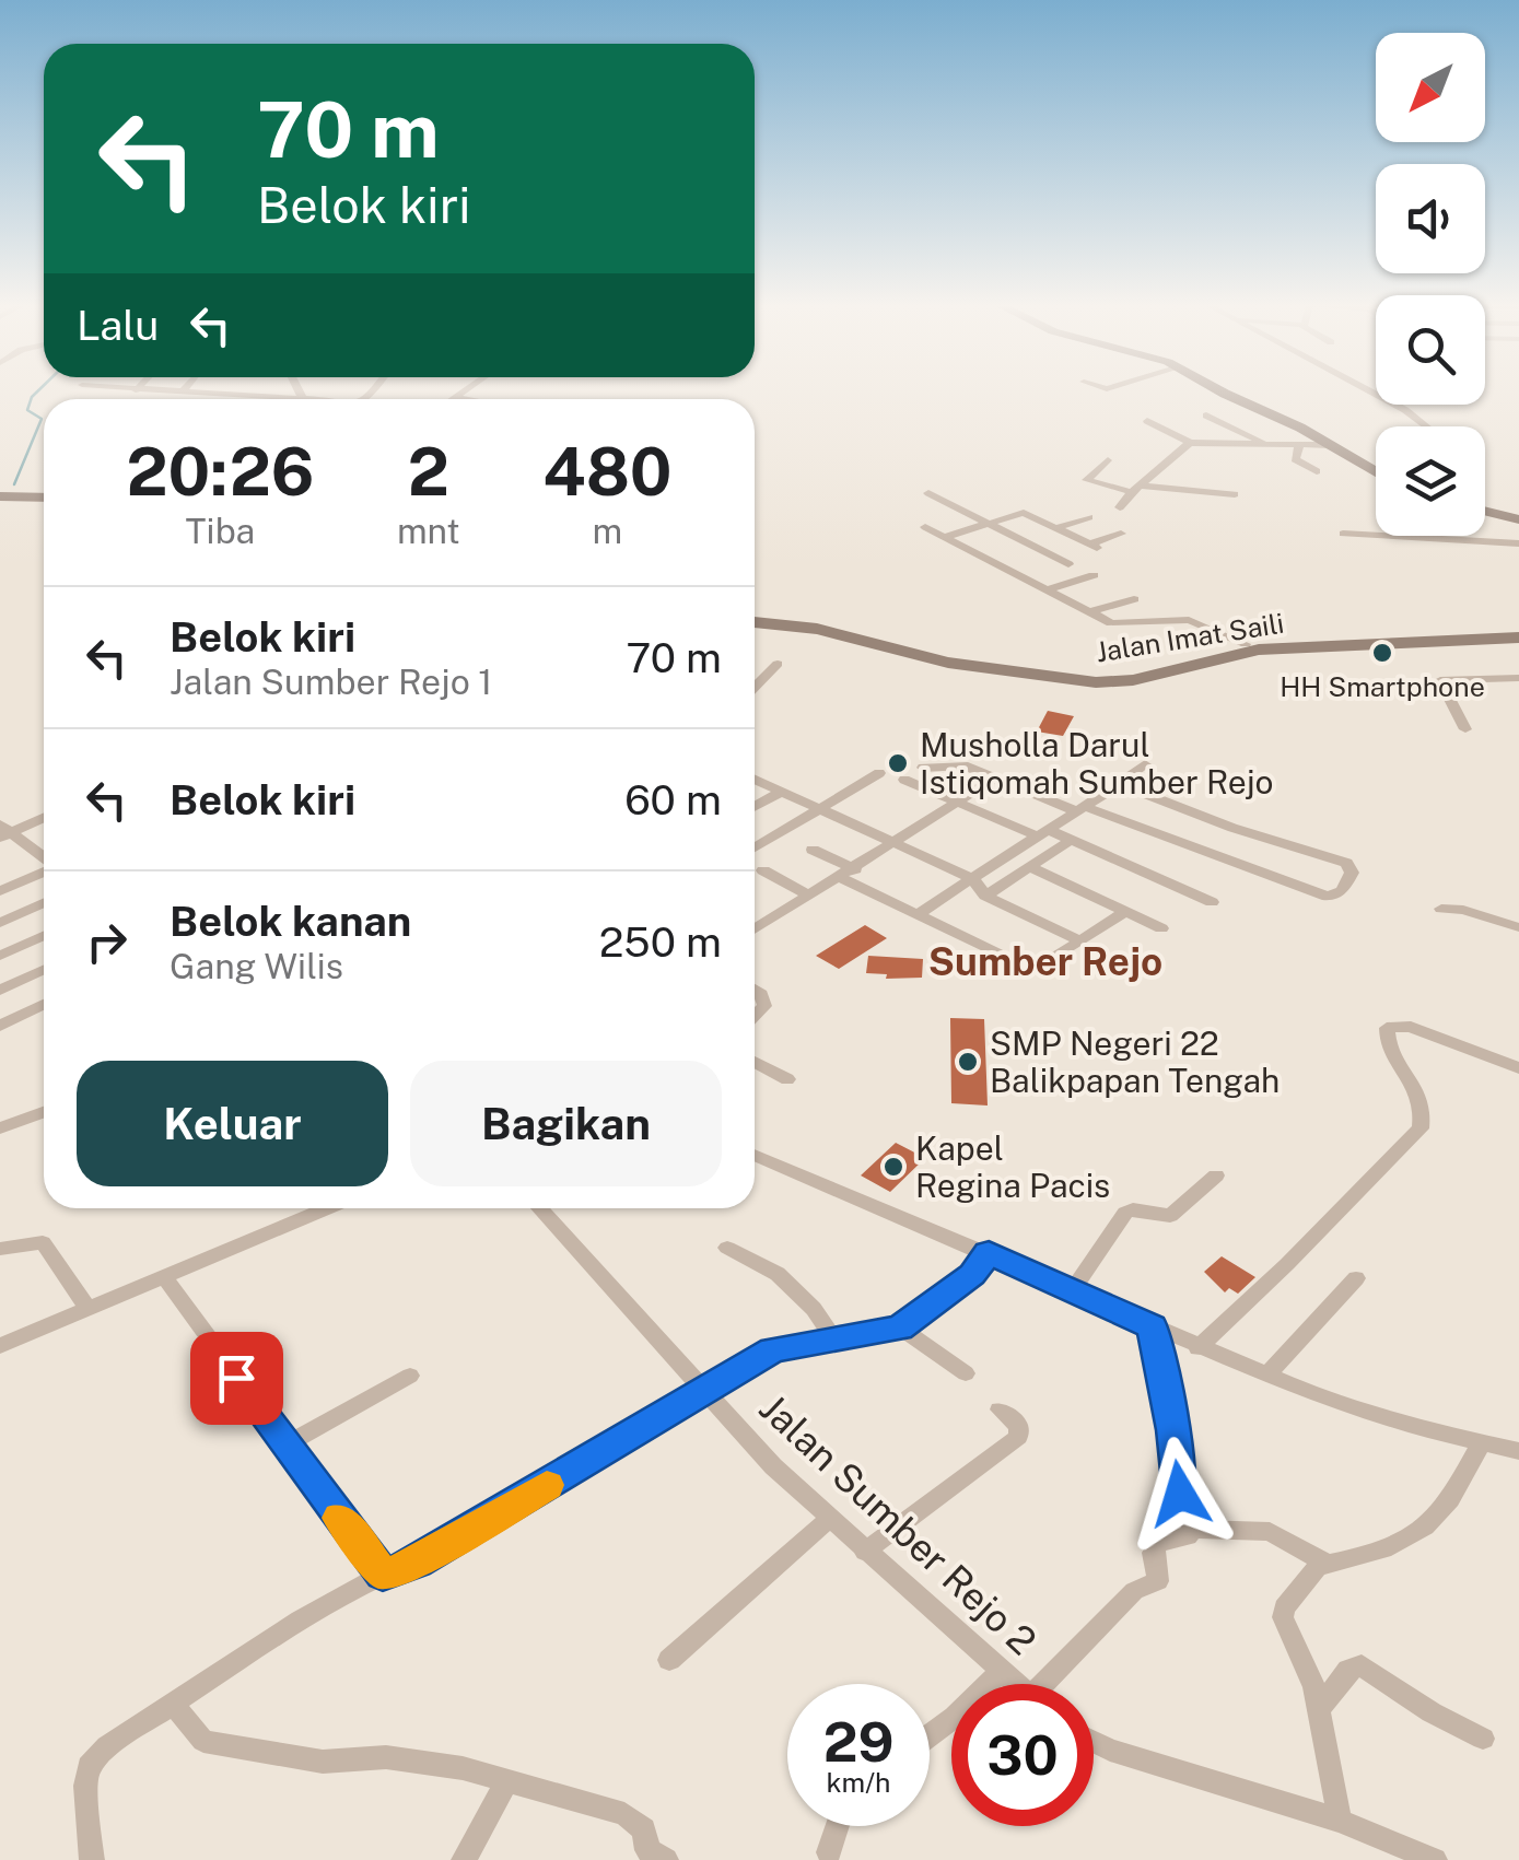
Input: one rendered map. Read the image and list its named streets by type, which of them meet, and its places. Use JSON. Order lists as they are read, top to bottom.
{
  "streets": {
    "main road": ["Jalan Imat Saili"],
    "street": ["Jalan Sumber Rejo 2"]
  },
  "districts": ["Sumber Rejo"],
  "places": [
    "HH Smartphone",
    "Musholla Darul Istiqomah Sumber Rejo",
    "SMP Negeri 22 Balikpapan Tengah",
    "Kapel Regina Pacis"
  ],
  "north": "bottom left",
  "page": {
    "turn": ["70 m", "Belok kiri"],
    "then": "Lalu",
    "eta": [
      "20:26",
      "Tiba",
      "2",
      "mnt",
      "480",
      "m"
    ],
    "list": [
      {
        "name": "Belok kiri",
        "note": "Jalan Sumber Rejo 1",
        "value": "70 m"
      },
      {
        "name": "Belok kiri",
        "value": "60 m"
      },
      {
        "name": "Belok kanan",
        "note": "Gang Wilis",
        "value": "250 m"
      }
    ],
    "buttons": ["Keluar", "Bagikan"],
    "speed": "29 km/h",
    "limit": "30"
  }
}
